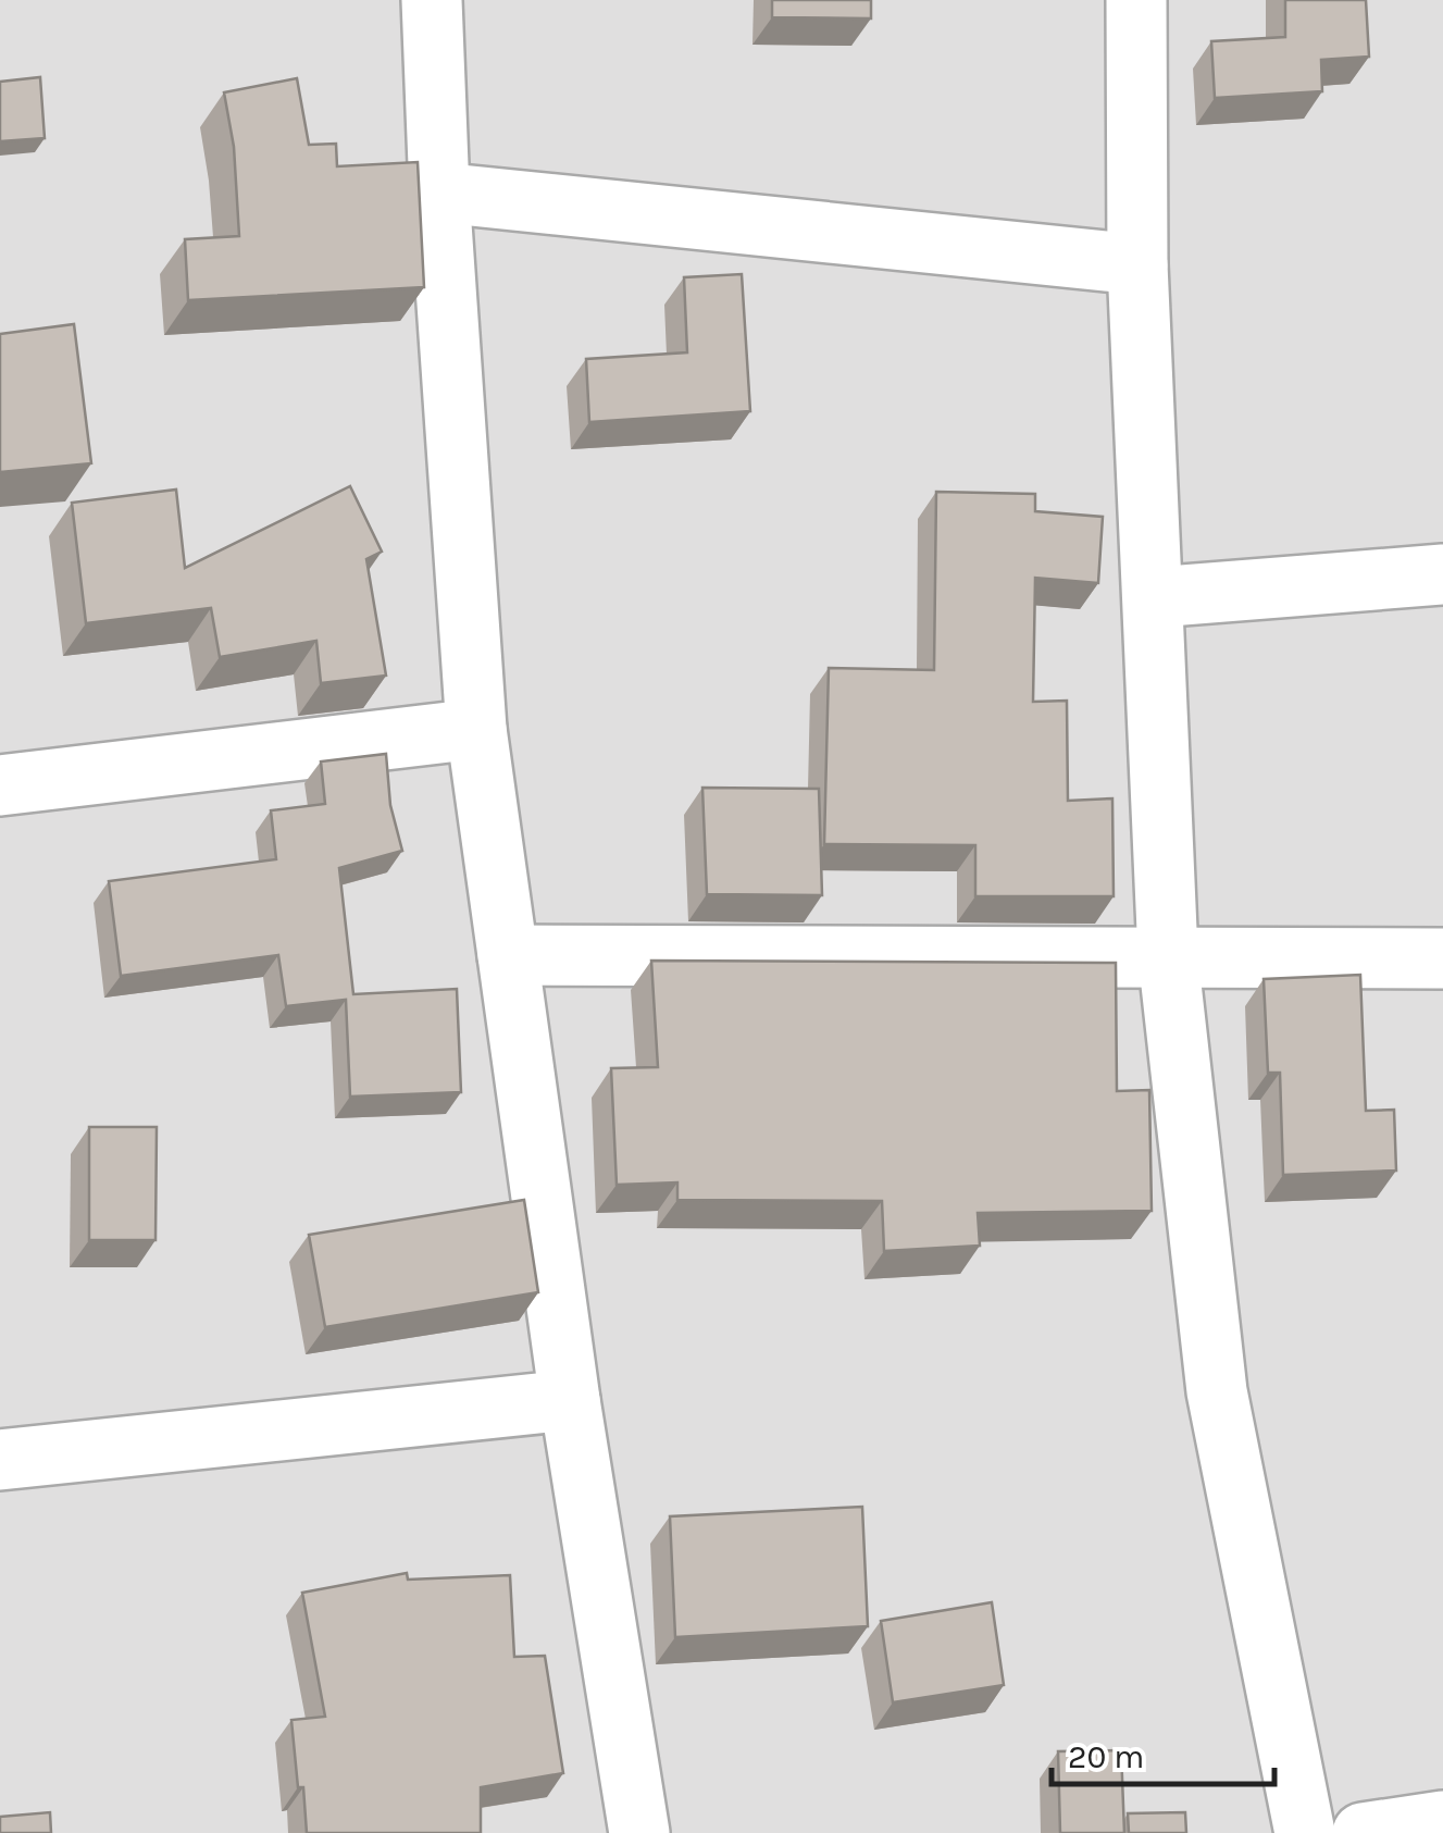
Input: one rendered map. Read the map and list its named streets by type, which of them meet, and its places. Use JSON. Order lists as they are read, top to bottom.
{
  "scale_bar": "20 m"
}
